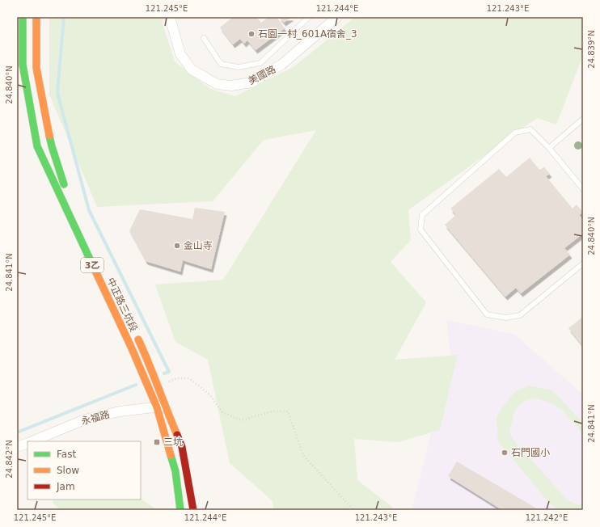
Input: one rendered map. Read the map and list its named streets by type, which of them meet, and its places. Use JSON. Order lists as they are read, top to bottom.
{
  "streets": {
    "main road": ["3乙", "中正路三坑段"],
    "street": ["美國路", "永福路"]
  },
  "crossings": [
    ["中正路三坑段", "永福路"]
  ],
  "places": {
    "other": ["石園一村_601A宿舍_3", "金山寺", "石門國小"],
    "transit": ["三坑"]
  },
  "legend": ["Fast", "Slow", "Jam"],
  "coordinates": [
    "121.245°E",
    "121.244°E",
    "121.243°E",
    "24.839°N",
    "24.840°N",
    "24.841°N",
    "24.842°N",
    "121.242°E"
  ]
}
